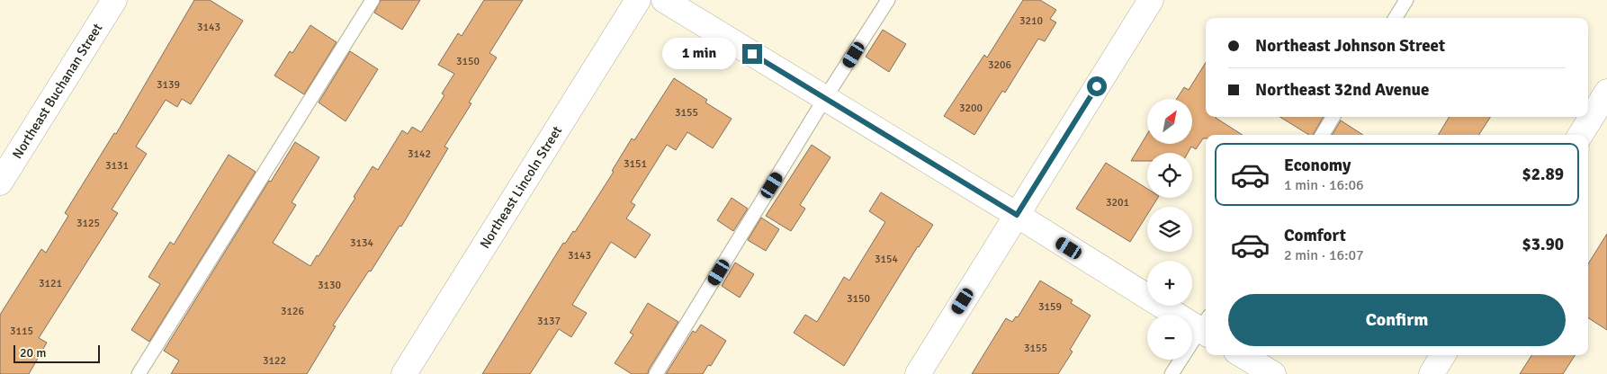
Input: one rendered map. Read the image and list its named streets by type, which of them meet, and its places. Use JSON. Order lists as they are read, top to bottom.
{
  "streets": {
    "street": ["Northeast Buchanan Street", "Northeast Lincoln Street"]
  },
  "house_numbers": [
    "3210",
    "3143",
    "3150",
    "3206",
    "3139",
    "3200",
    "3155",
    "3142",
    "3151",
    "3131",
    "3201",
    "3125",
    "3134",
    "3143",
    "3154",
    "3121",
    "3130",
    "3150",
    "3159",
    "3126",
    "3137",
    "3115",
    "3155",
    "3122"
  ],
  "scale_bar": "20 m",
  "north": "top right",
  "page": {
    "banner": ["Northeast Johnson Street", "Northeast 32nd Avenue"],
    "bubble": "1 min",
    "map_buttons": ["+", "−"],
    "list": [
      {
        "name": "Economy",
        "note": "1 min · 16:06",
        "value": "$2.89"
      },
      {
        "name": "Comfort",
        "note": "2 min · 16:07",
        "value": "$3.90"
      }
    ],
    "buttons": "Confirm",
    "scale": "20 m"
  }
}
